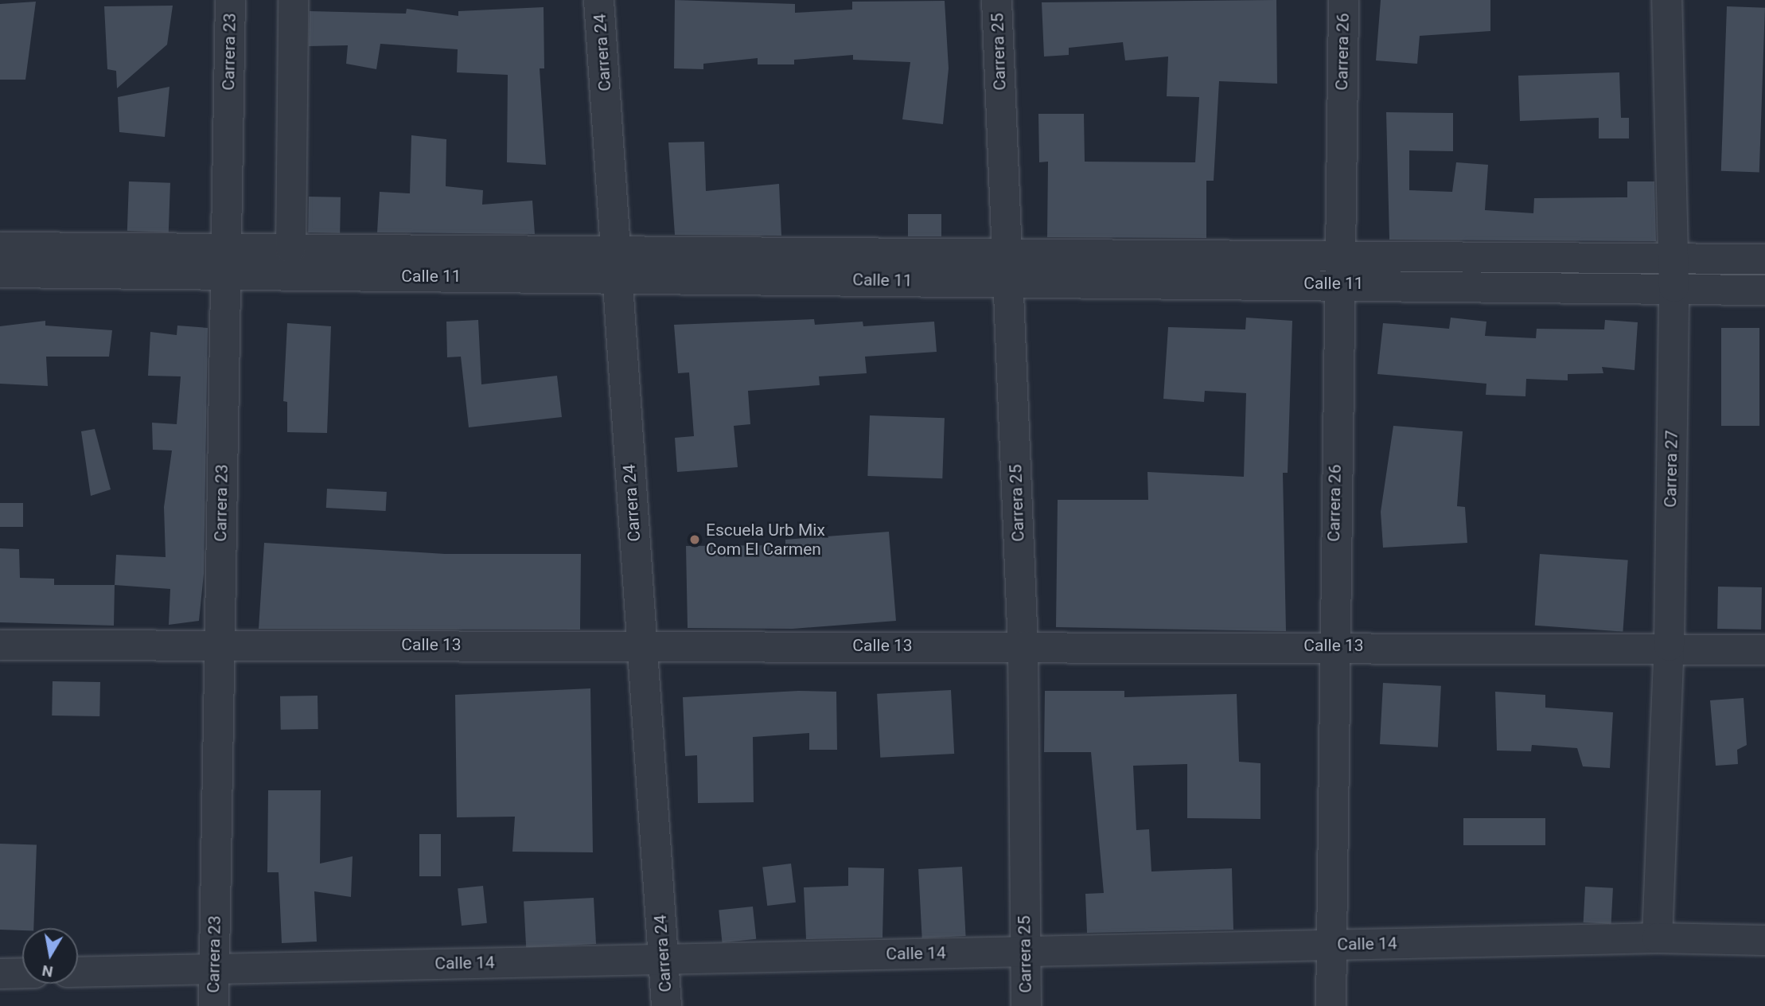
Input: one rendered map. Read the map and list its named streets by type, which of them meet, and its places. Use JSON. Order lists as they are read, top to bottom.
{
  "streets": {
    "street": [
      "Carrera 23",
      "Carrera 25",
      "Carrera 26",
      "Carrera 24",
      "Calle 11",
      "Carrera 27",
      "Calle 13",
      "Calle 14"
    ]
  },
  "crossings": [
    ["Carrera 23", "Calle 11"],
    ["Carrera 23", "Calle 13"],
    ["Carrera 23", "Calle 14"],
    ["Carrera 25", "Calle 11"],
    ["Carrera 25", "Calle 13"],
    ["Carrera 25", "Calle 14"],
    ["Carrera 26", "Calle 11"],
    ["Carrera 26", "Calle 13"],
    ["Carrera 26", "Calle 14"],
    ["Carrera 24", "Calle 11"],
    ["Carrera 24", "Calle 13"],
    ["Carrera 24", "Calle 14"],
    ["Calle 11", "Carrera 27"],
    ["Carrera 27", "Calle 13"],
    ["Carrera 27", "Calle 14"]
  ],
  "places": ["Escuela Urb Mix Com El Carmen"],
  "north": "bottom"
}
